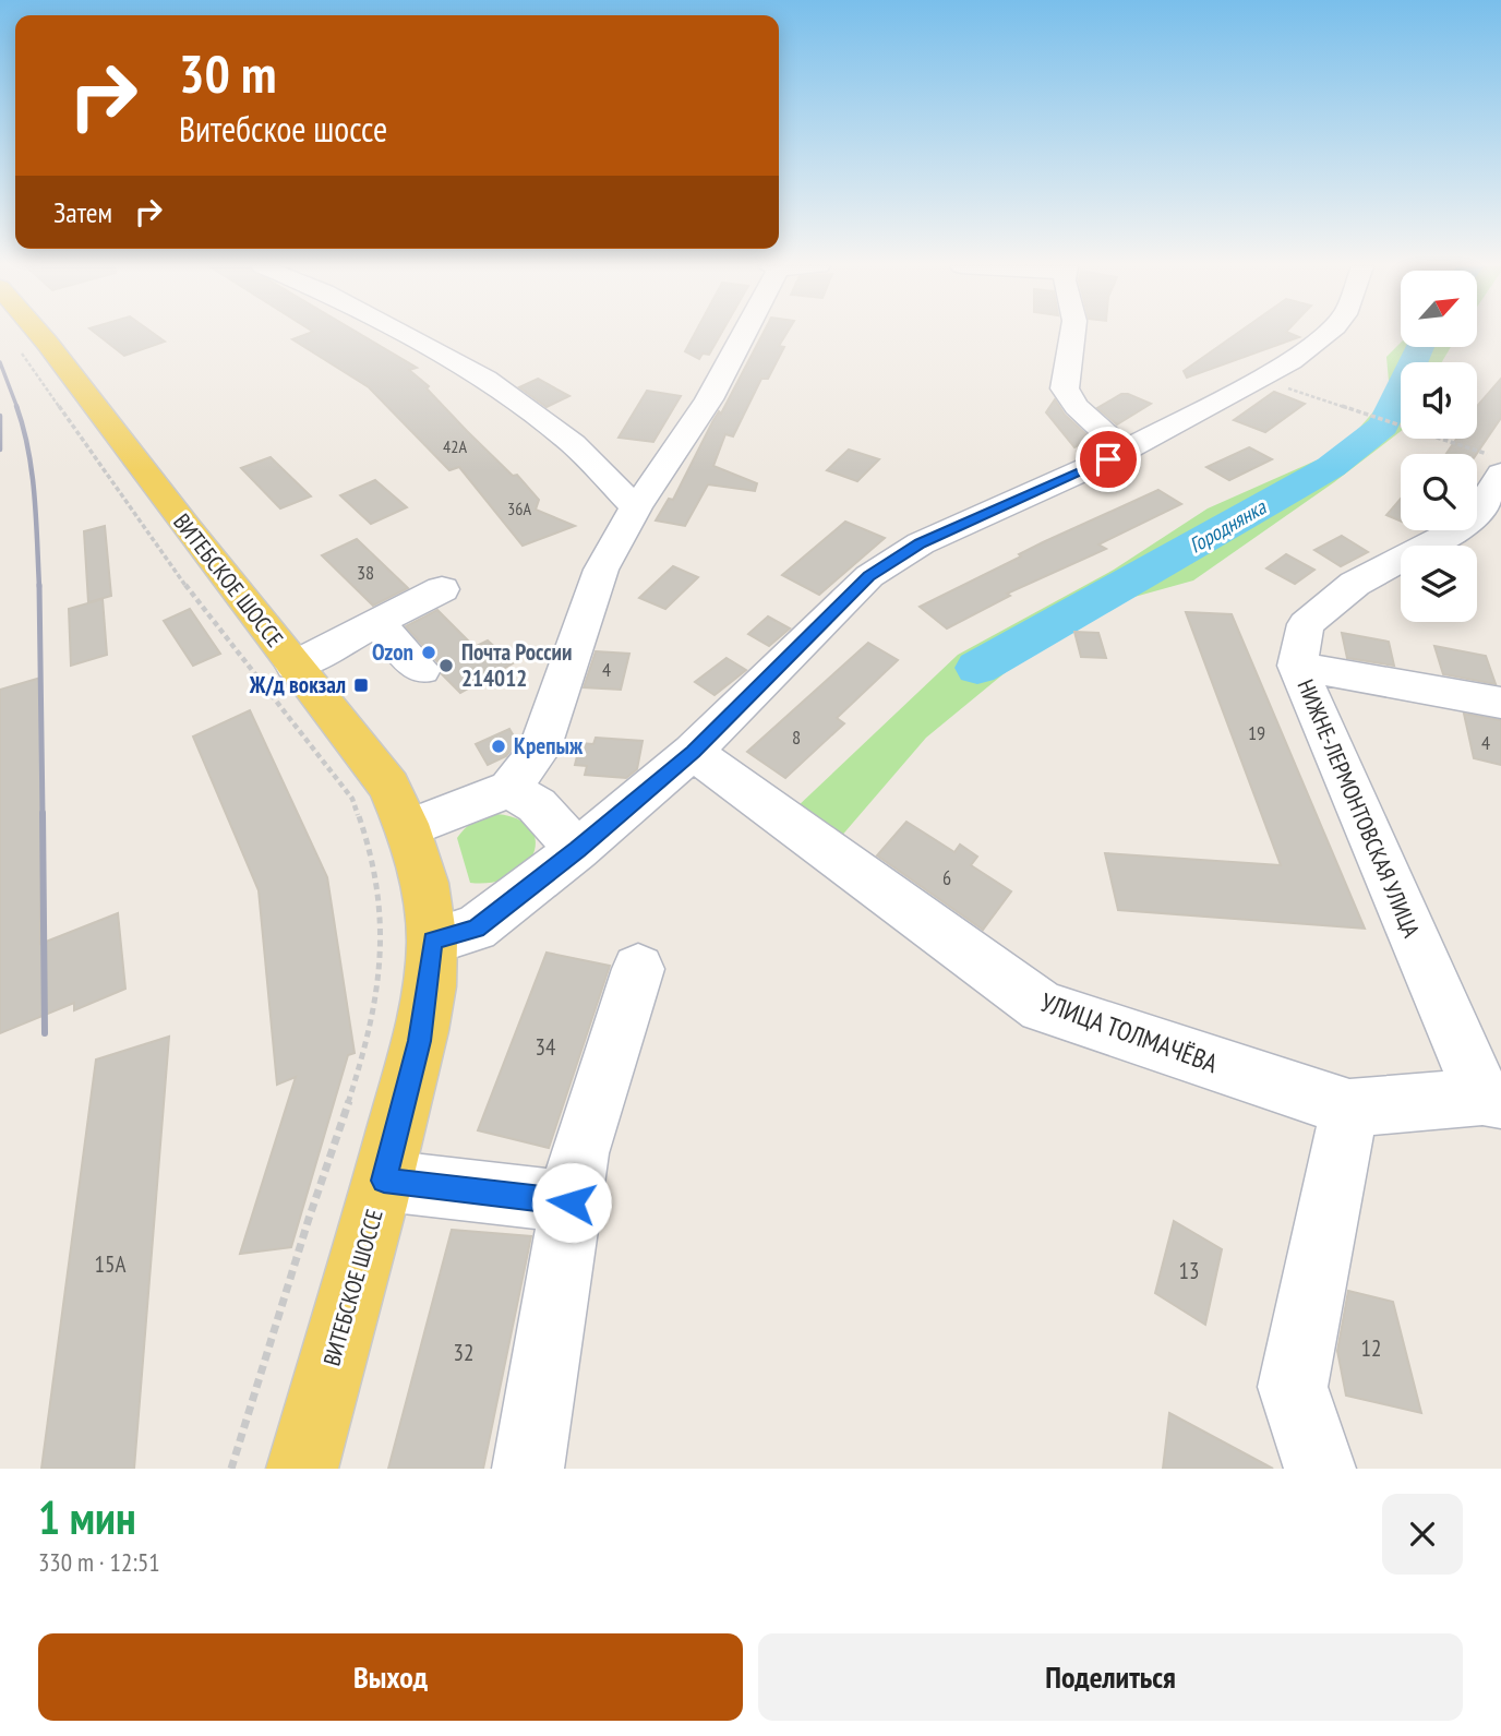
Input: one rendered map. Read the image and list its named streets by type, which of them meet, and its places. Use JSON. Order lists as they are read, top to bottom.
{
  "streets": {
    "main road": ["ВИТЕБСКОЕ ШОССЕ"],
    "street": ["НИЖНЕ-ЛЕРМОНТОВСКАЯ УЛИЦА", "УЛИЦА ТОЛМАЧЁВА"]
  },
  "crossings": [
    ["НИЖНЕ-ЛЕРМОНТОВСКАЯ УЛИЦА", "УЛИЦА ТОЛМАЧЁВА"]
  ],
  "water": ["Городнянка"],
  "places": {
    "other": ["Ozon", "Почта России 214012", "Крепыж"],
    "transit": ["Ж/д вокзал"]
  },
  "house_numbers": [
    "42А",
    "36А",
    "38",
    "4",
    "19",
    "8",
    "4",
    "6",
    "34",
    "15А",
    "13",
    "12",
    "32"
  ],
  "north": "top right",
  "page": {
    "turn": ["30 m", "Витебское шоссе"],
    "then": "Затем",
    "heading": ["1 мин", "330 m · 12:51"],
    "buttons": ["Выход", "Поделиться"]
  }
}
